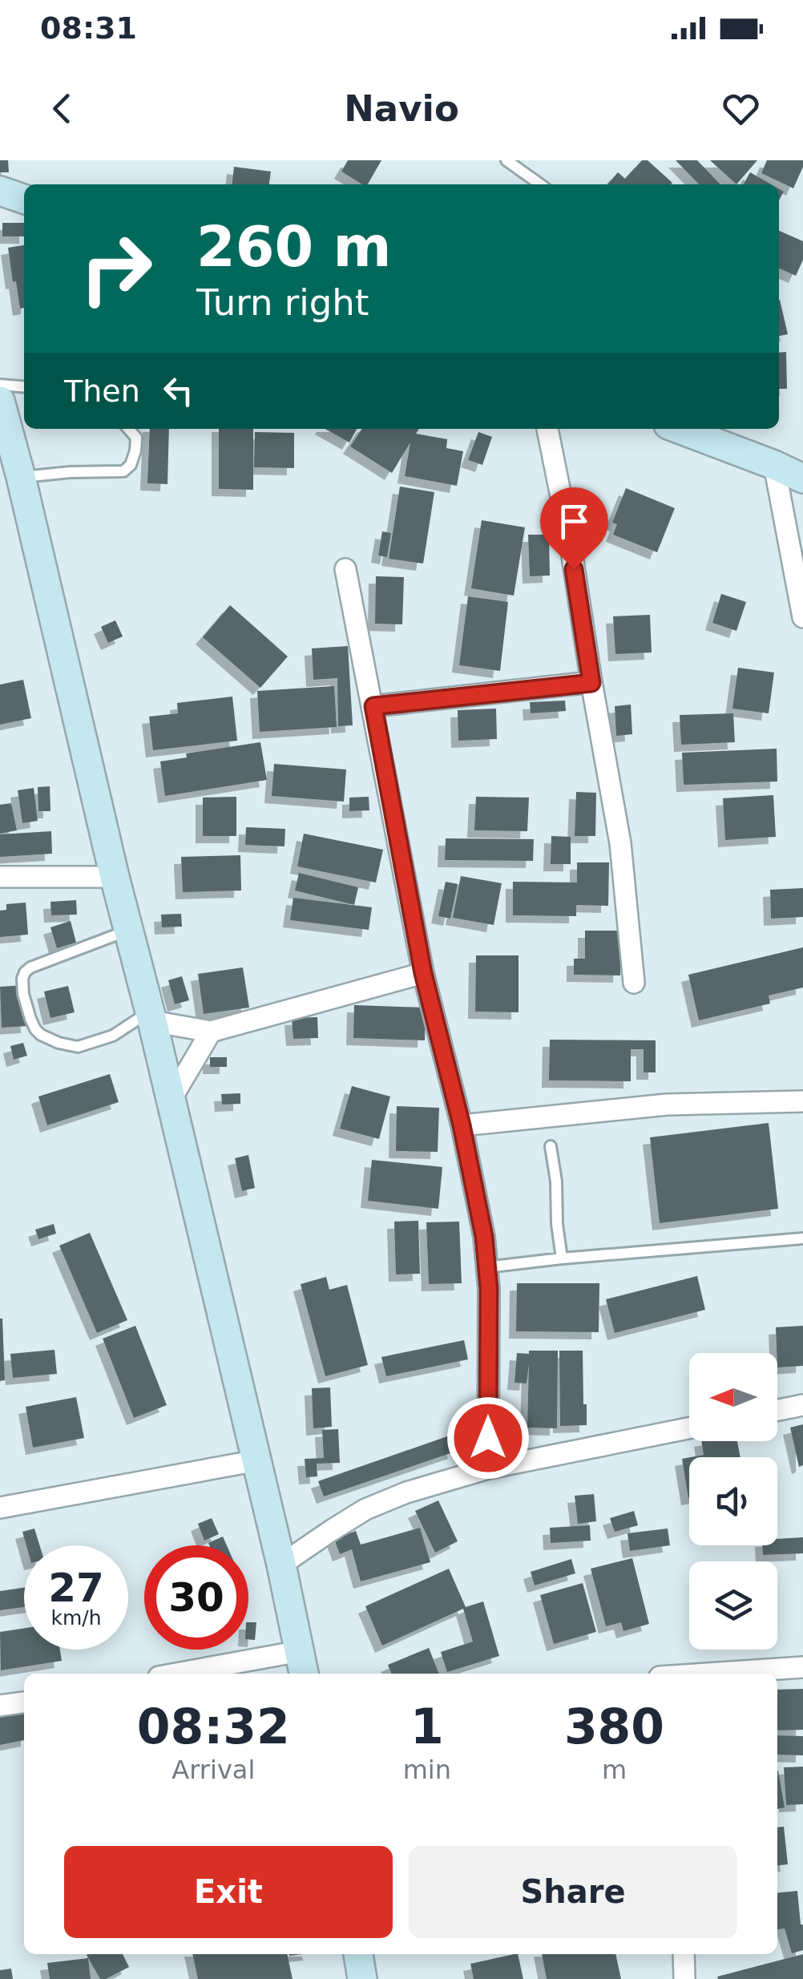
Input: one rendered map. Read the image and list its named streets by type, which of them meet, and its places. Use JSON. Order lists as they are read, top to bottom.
{
  "north": "left",
  "page": {
    "status": "08:31",
    "header": "Navio",
    "turn": ["260 m", "Turn right"],
    "then": "Then",
    "speed": "27 km/h",
    "limit": "30",
    "eta": [
      "08:32",
      "Arrival",
      "1",
      "min",
      "380",
      "m"
    ],
    "buttons": ["Exit", "Share"]
  }
}
